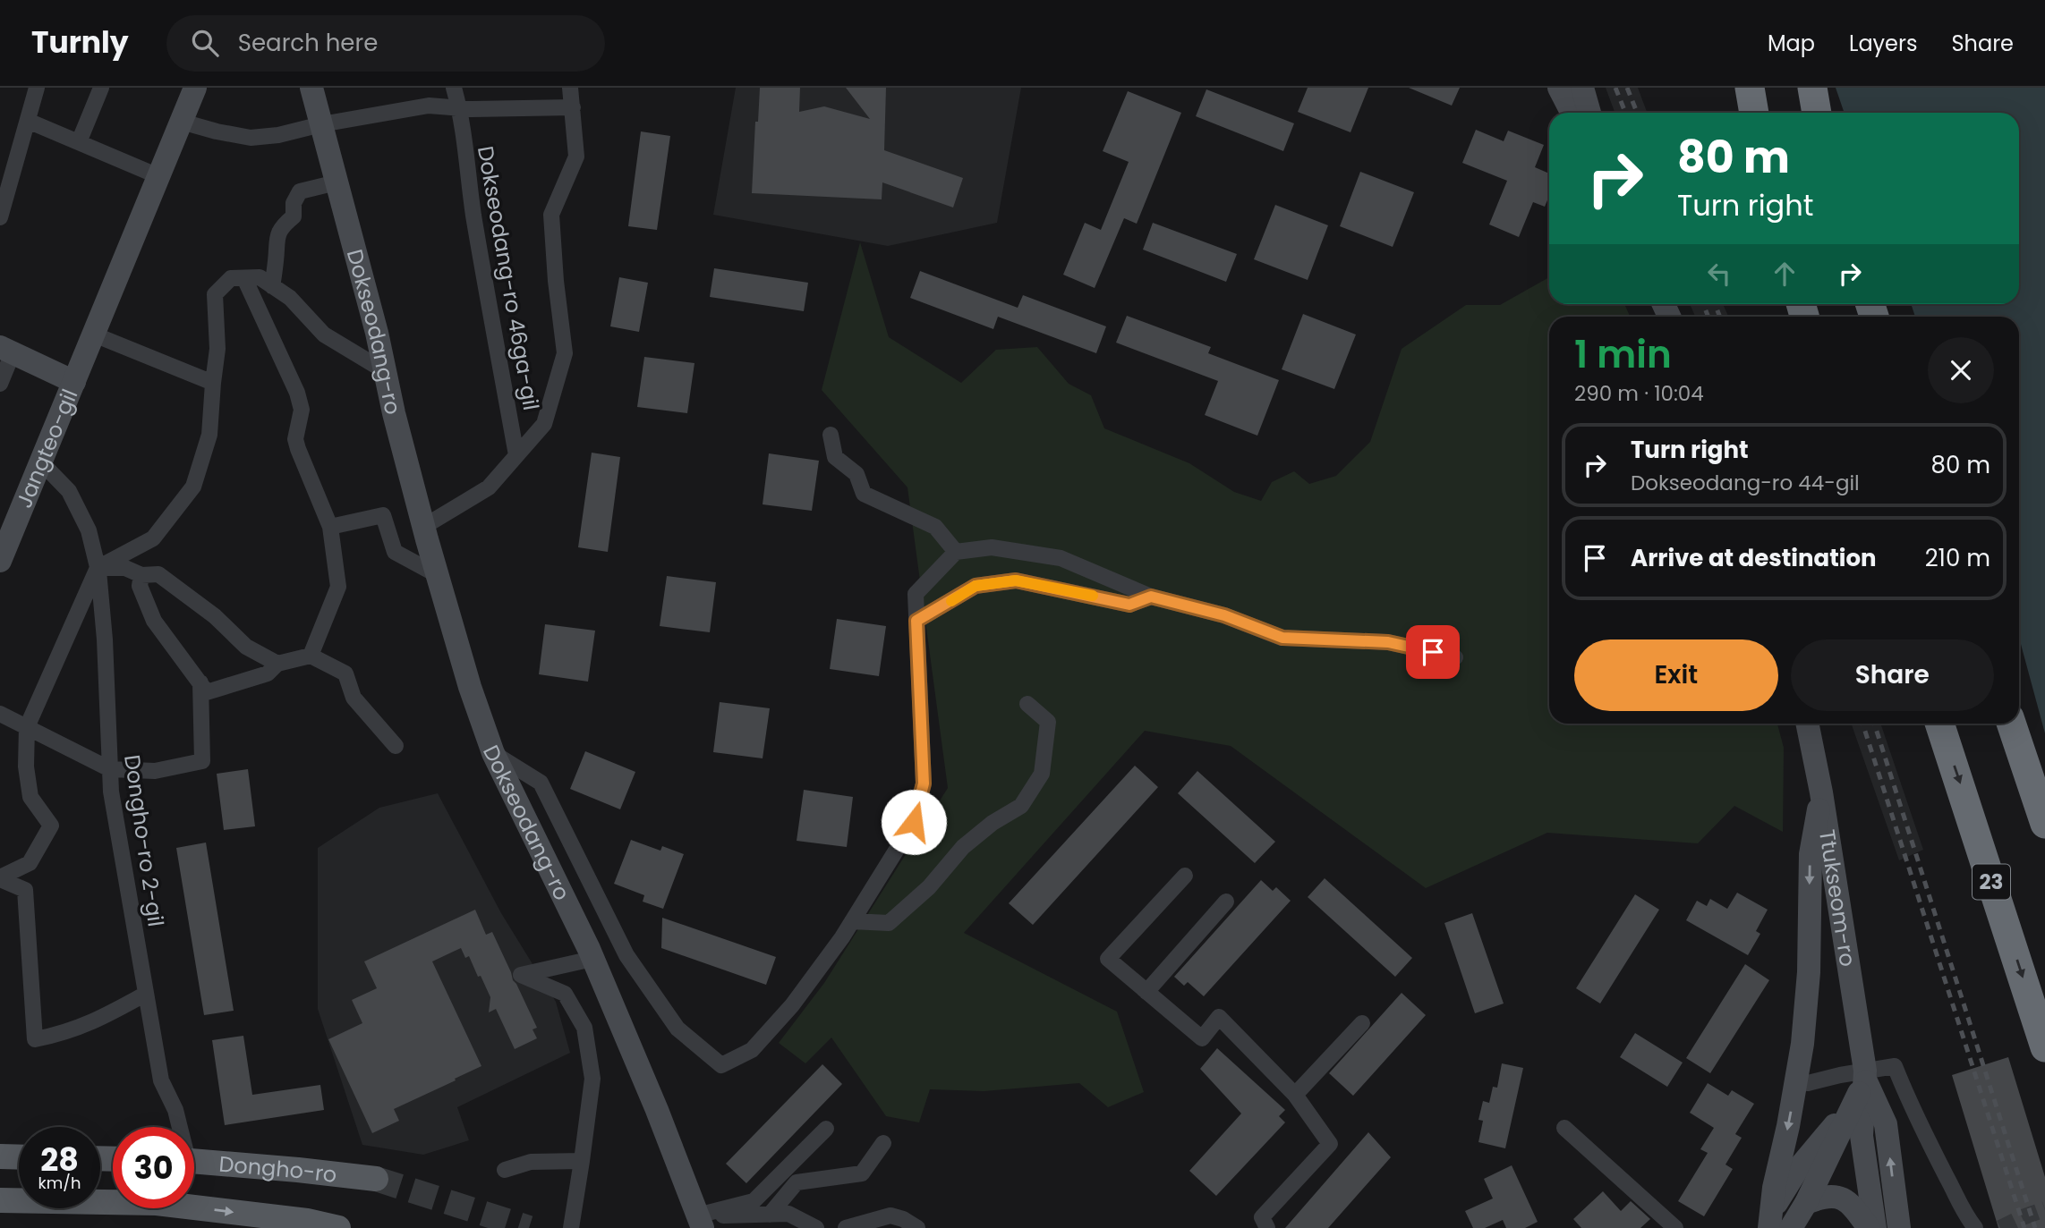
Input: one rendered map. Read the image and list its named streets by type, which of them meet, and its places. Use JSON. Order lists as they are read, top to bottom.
{
  "streets": {
    "highway": ["23"],
    "main road": [
      "Dokseodang-ro",
      "Jangteo-gil",
      "Ttukseom-ro",
      "Dongho-ro"
    ],
    "street": ["Dokseodang-ro 46ga-gil", "Dongho-ro 2-gil"]
  },
  "crossings": [
    ["Jangteo-gil", "Dongho-ro 2-gil"]
  ],
  "page": {
    "header": "Turnly",
    "search": "Search here",
    "nav": ["Map", "Layers", "Share"],
    "turn": ["80 m", "Turn right"],
    "heading": ["1 min", "290 m · 10:04"],
    "list": [
      {
        "name": "Turn right",
        "note": "Dokseodang-ro 44-gil",
        "value": "80 m"
      },
      {
        "name": "Arrive at destination",
        "value": "210 m"
      }
    ],
    "buttons": ["Exit", "Share"],
    "speed": "28 km/h",
    "limit": "30"
  }
}
